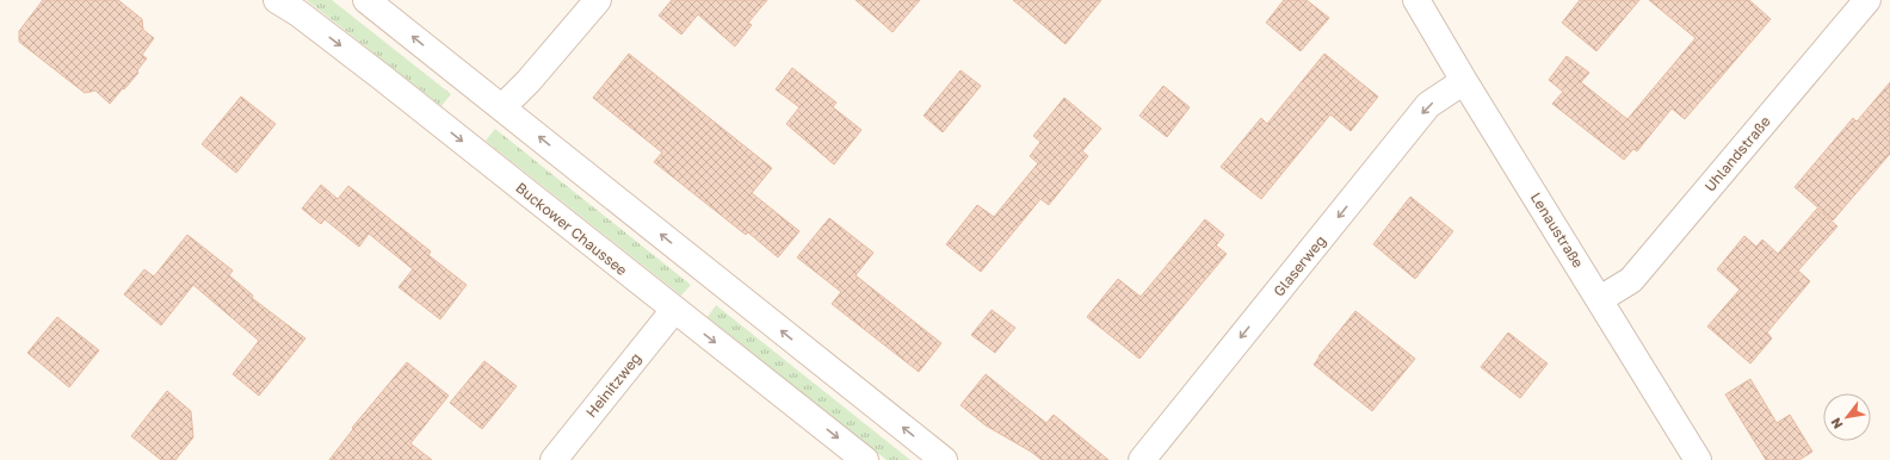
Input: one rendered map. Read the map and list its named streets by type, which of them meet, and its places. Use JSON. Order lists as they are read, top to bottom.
{
  "streets": {
    "street": [
      "Uhlandstraße",
      "Buckower Chaussee",
      "Lenaustraße",
      "Glaserweg",
      "Heinitzweg"
    ]
  },
  "crossings": [
    ["Uhlandstraße", "Lenaustraße"],
    ["Buckower Chaussee", "Heinitzweg"],
    ["Lenaustraße", "Glaserweg"]
  ],
  "one_way": ["Glaserweg"],
  "north": "bottom left"
}
